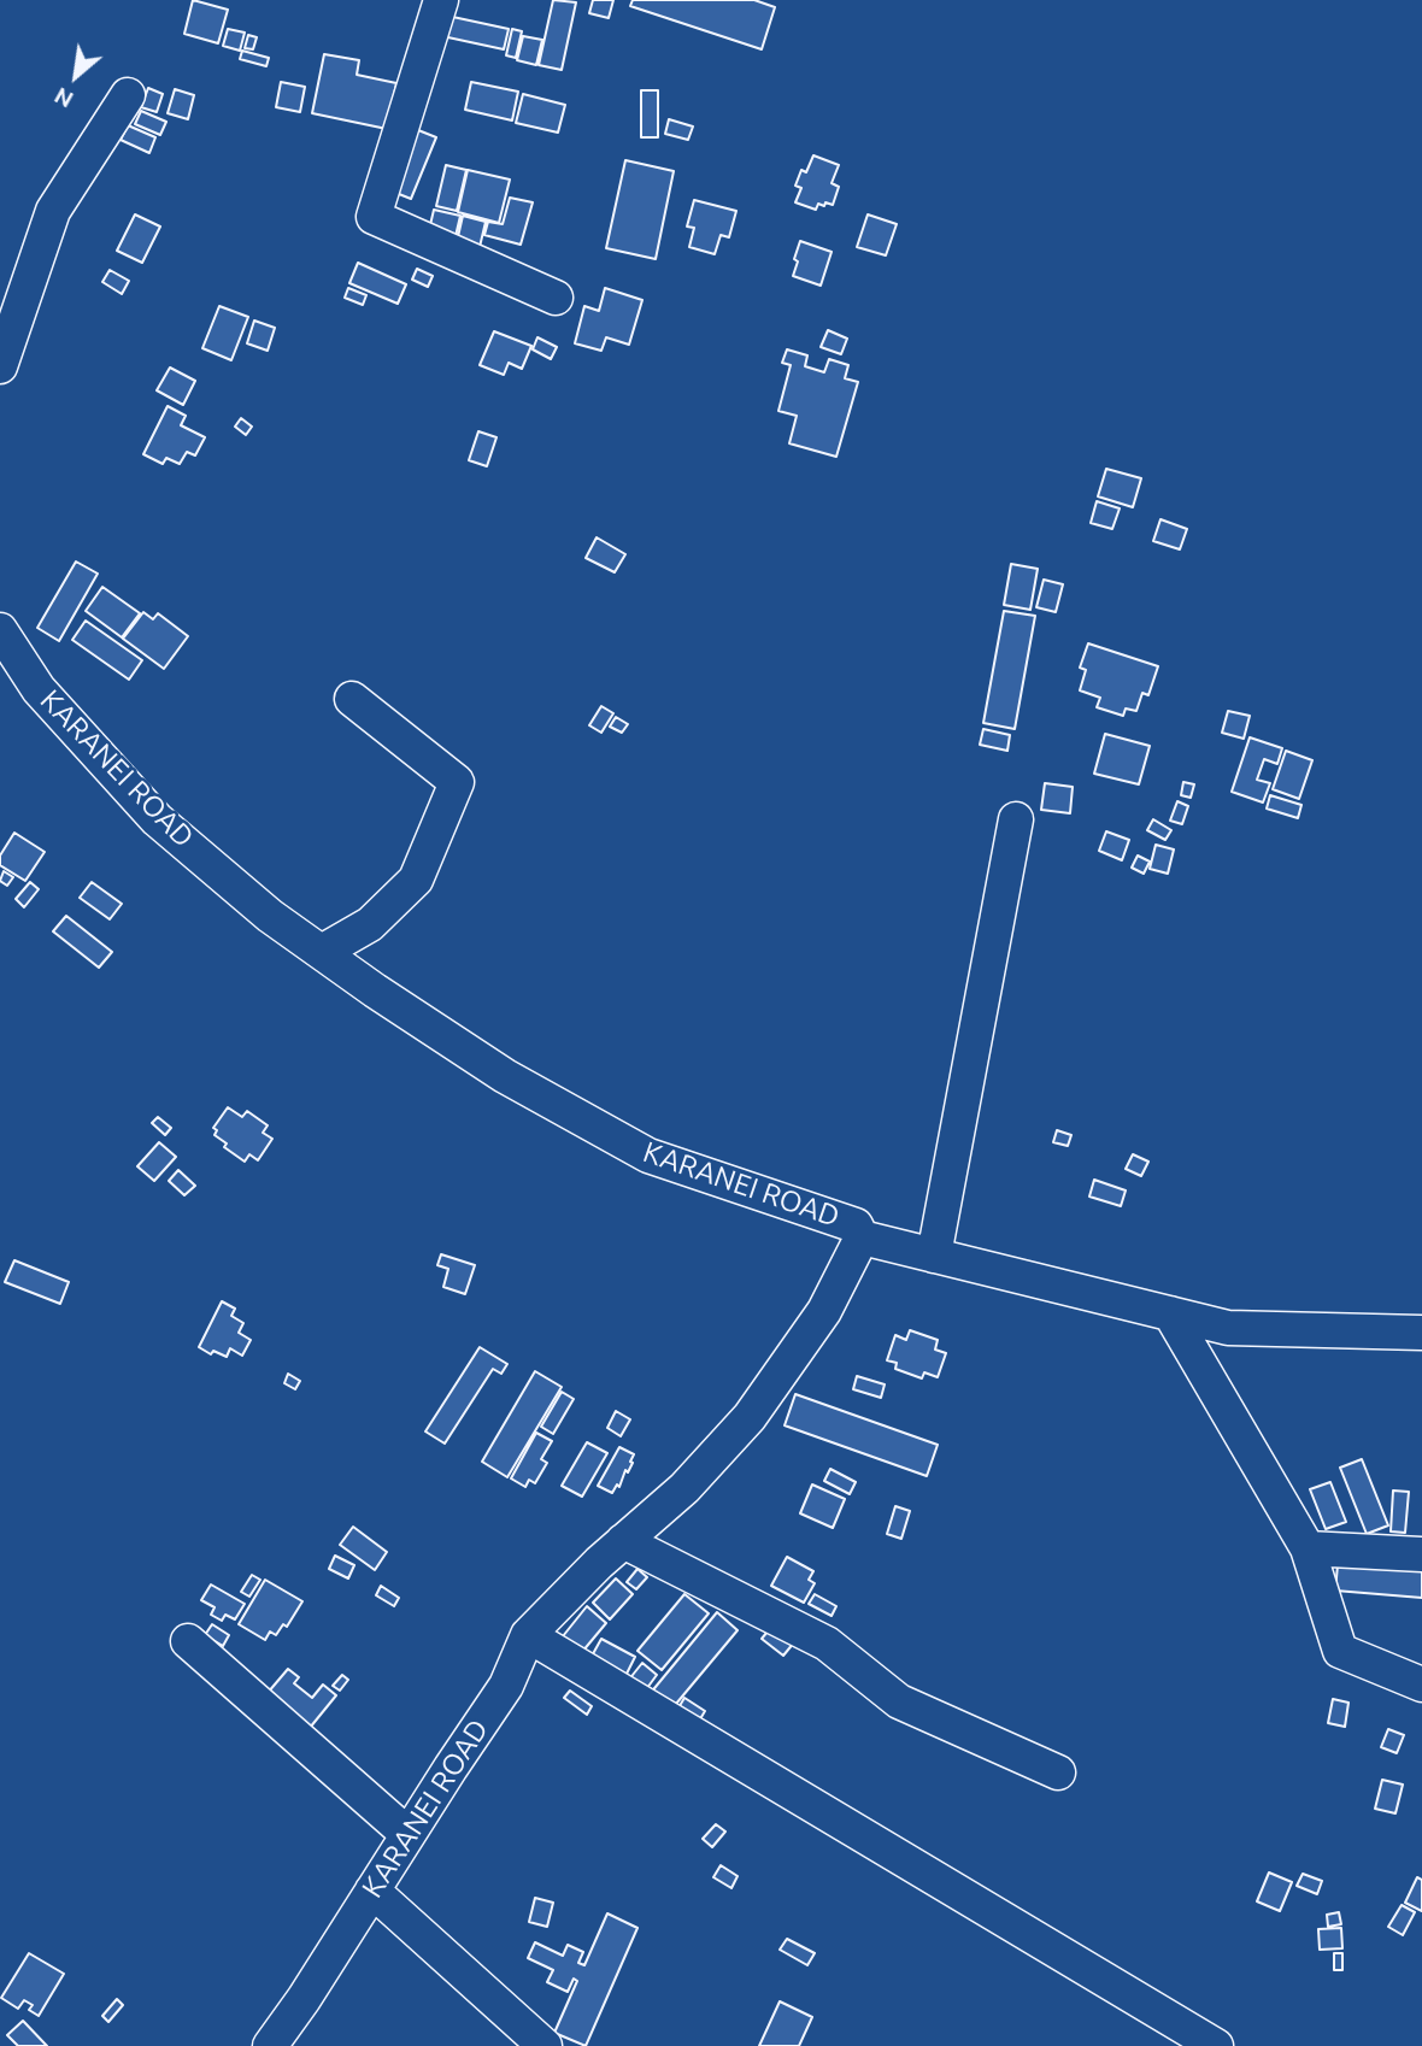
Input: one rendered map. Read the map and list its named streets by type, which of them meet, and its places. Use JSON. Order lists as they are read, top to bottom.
{
  "streets": {
    "street": ["KARANEI ROAD"]
  },
  "north": "bottom left"
}
